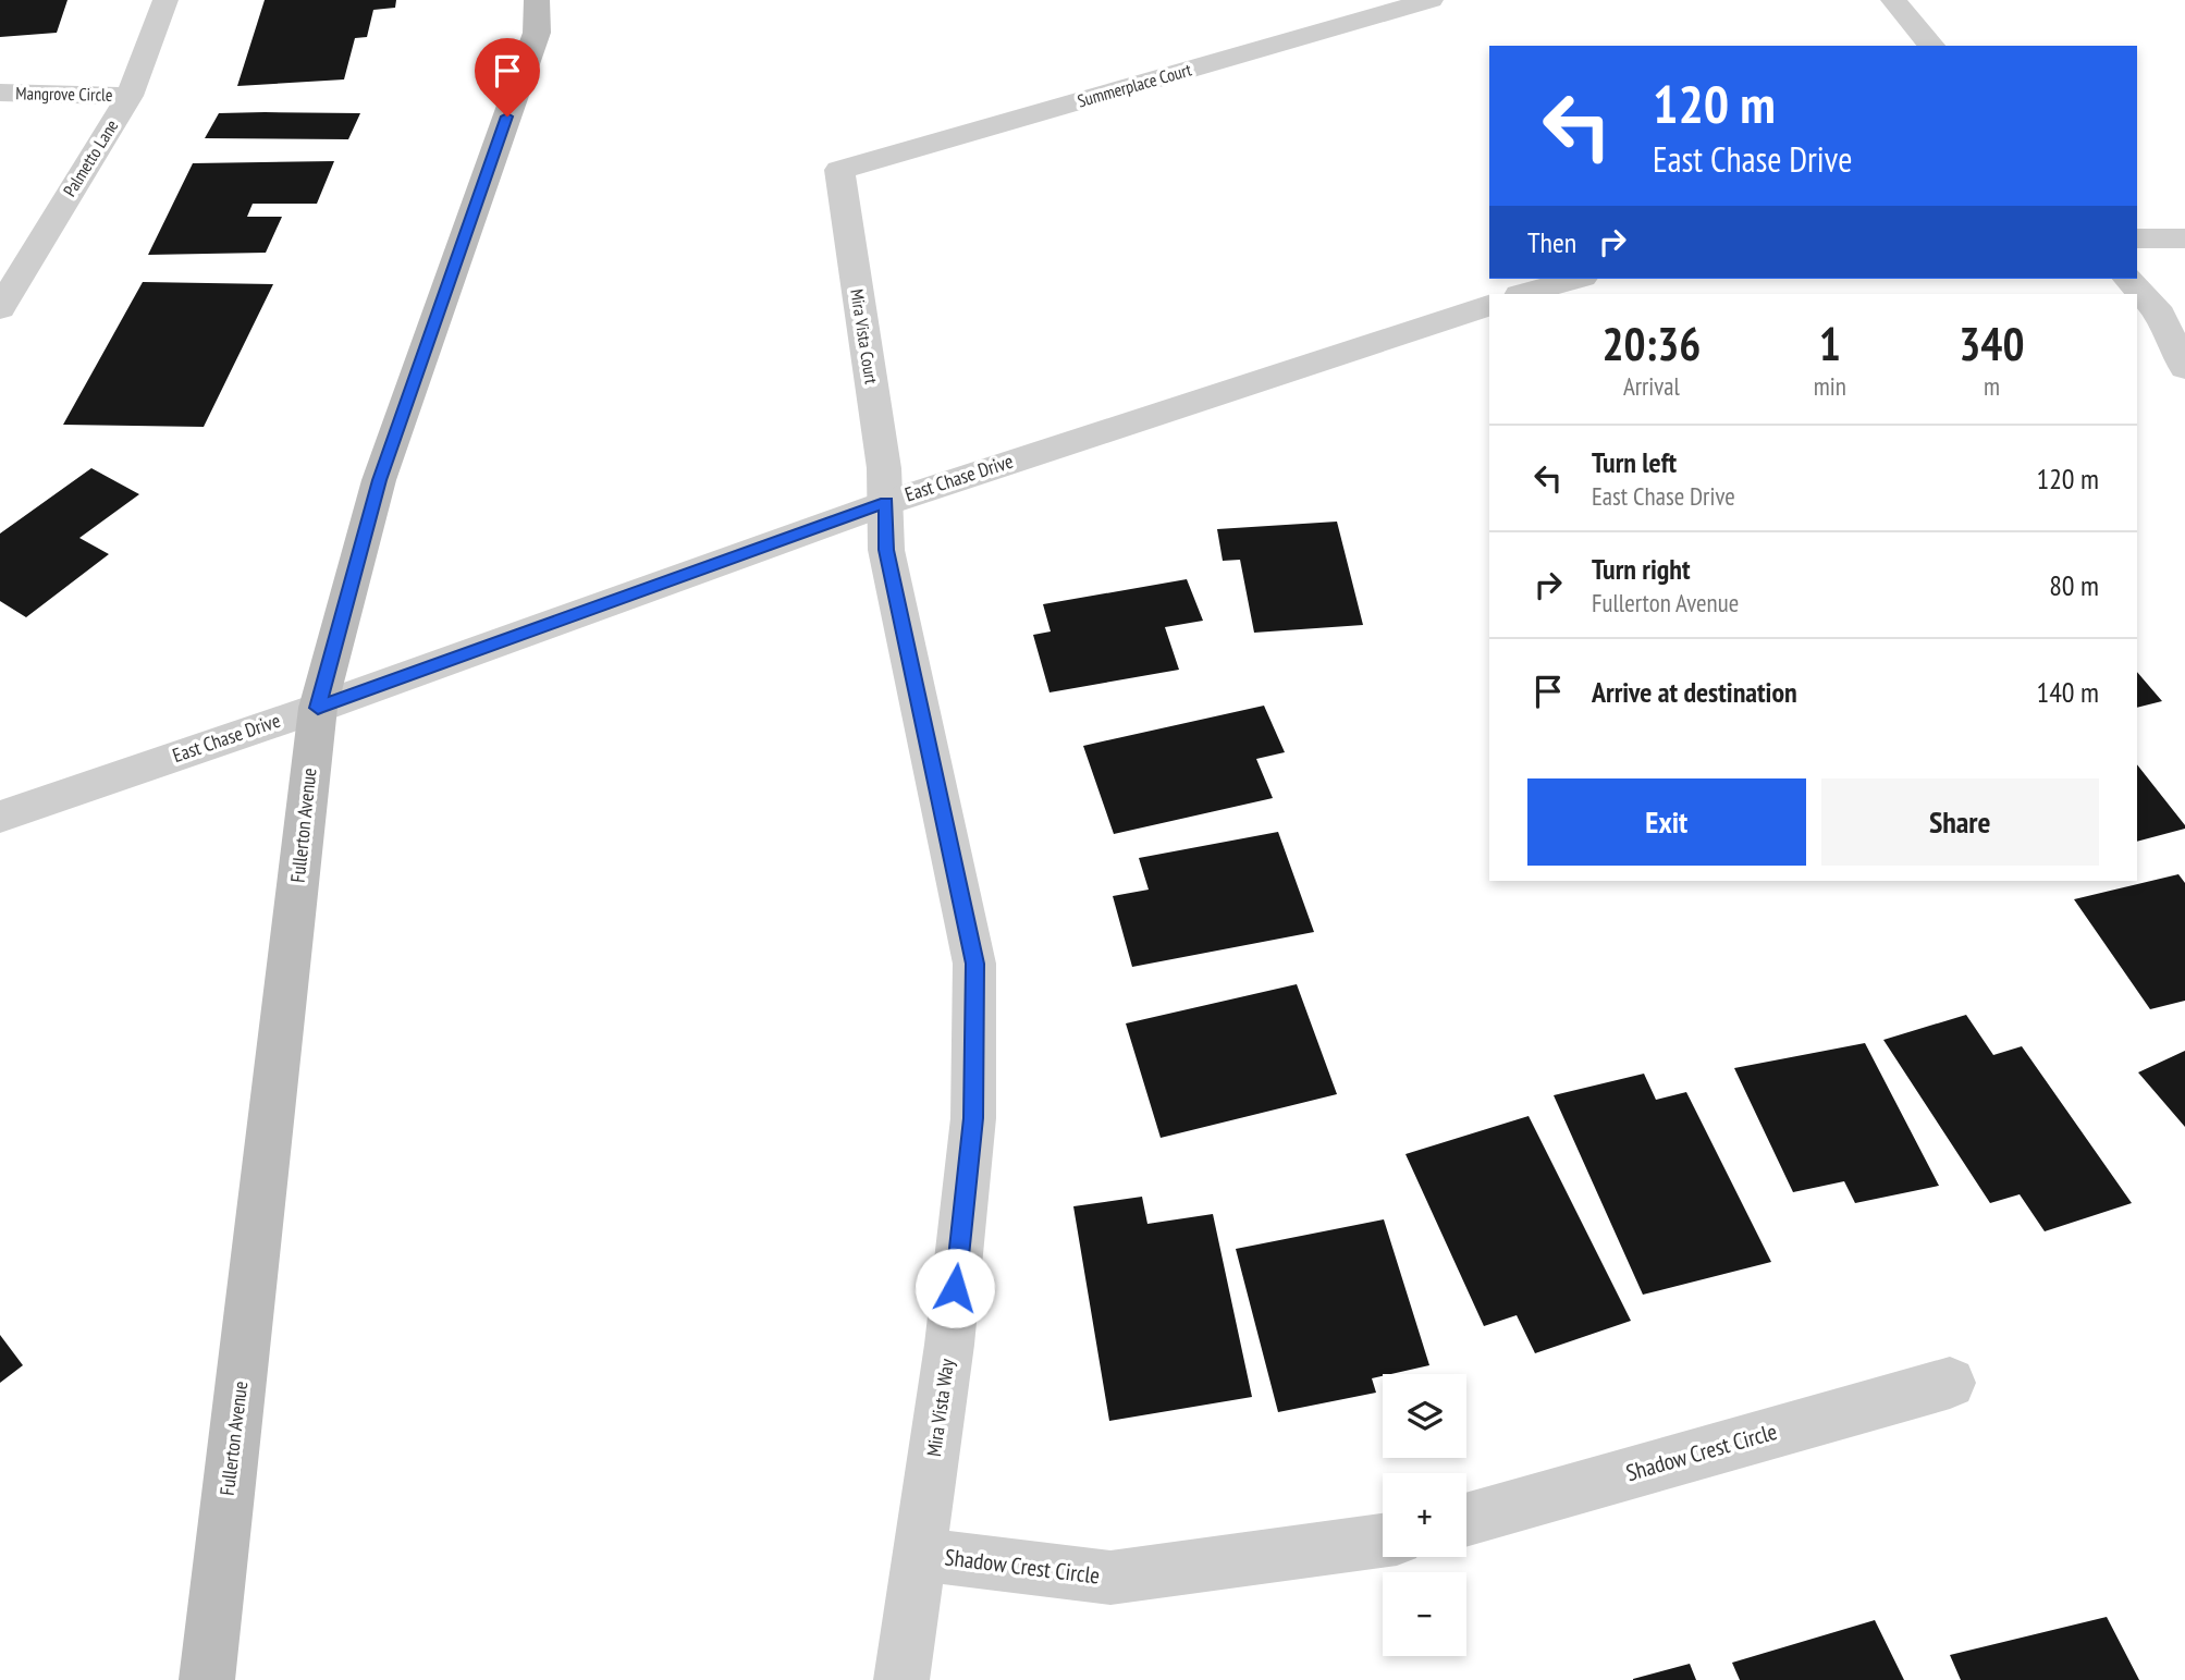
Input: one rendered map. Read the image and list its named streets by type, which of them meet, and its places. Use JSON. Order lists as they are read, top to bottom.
{
  "streets": {
    "main road": ["Fullerton Avenue"],
    "street": [
      "Summerplace Court",
      "Mangrove Circle",
      "Palmetto Lane",
      "Mira Vista Court",
      "East Chase Drive",
      "Mira Vista Way",
      "Shadow Crest Circle"
    ]
  },
  "crossings": [
    ["Summerplace Court", "Mira Vista Court"],
    ["Mangrove Circle", "Palmetto Lane"],
    ["Mira Vista Court", "East Chase Drive"],
    ["Mira Vista Court", "Mira Vista Way"],
    ["East Chase Drive", "Fullerton Avenue"],
    ["East Chase Drive", "Mira Vista Way"],
    ["Mira Vista Way", "Shadow Crest Circle"]
  ],
  "page": {
    "turn": ["120 m", "East Chase Drive"],
    "then": "Then",
    "eta": [
      "20:36",
      "Arrival",
      "1",
      "min",
      "340",
      "m"
    ],
    "list": [
      {
        "name": "Turn left",
        "note": "East Chase Drive",
        "value": "120 m"
      },
      {
        "name": "Turn right",
        "note": "Fullerton Avenue",
        "value": "80 m"
      },
      {
        "name": "Arrive at destination",
        "value": "140 m"
      }
    ],
    "buttons": ["Exit", "Share"],
    "map_buttons": ["+", "−"]
  }
}
